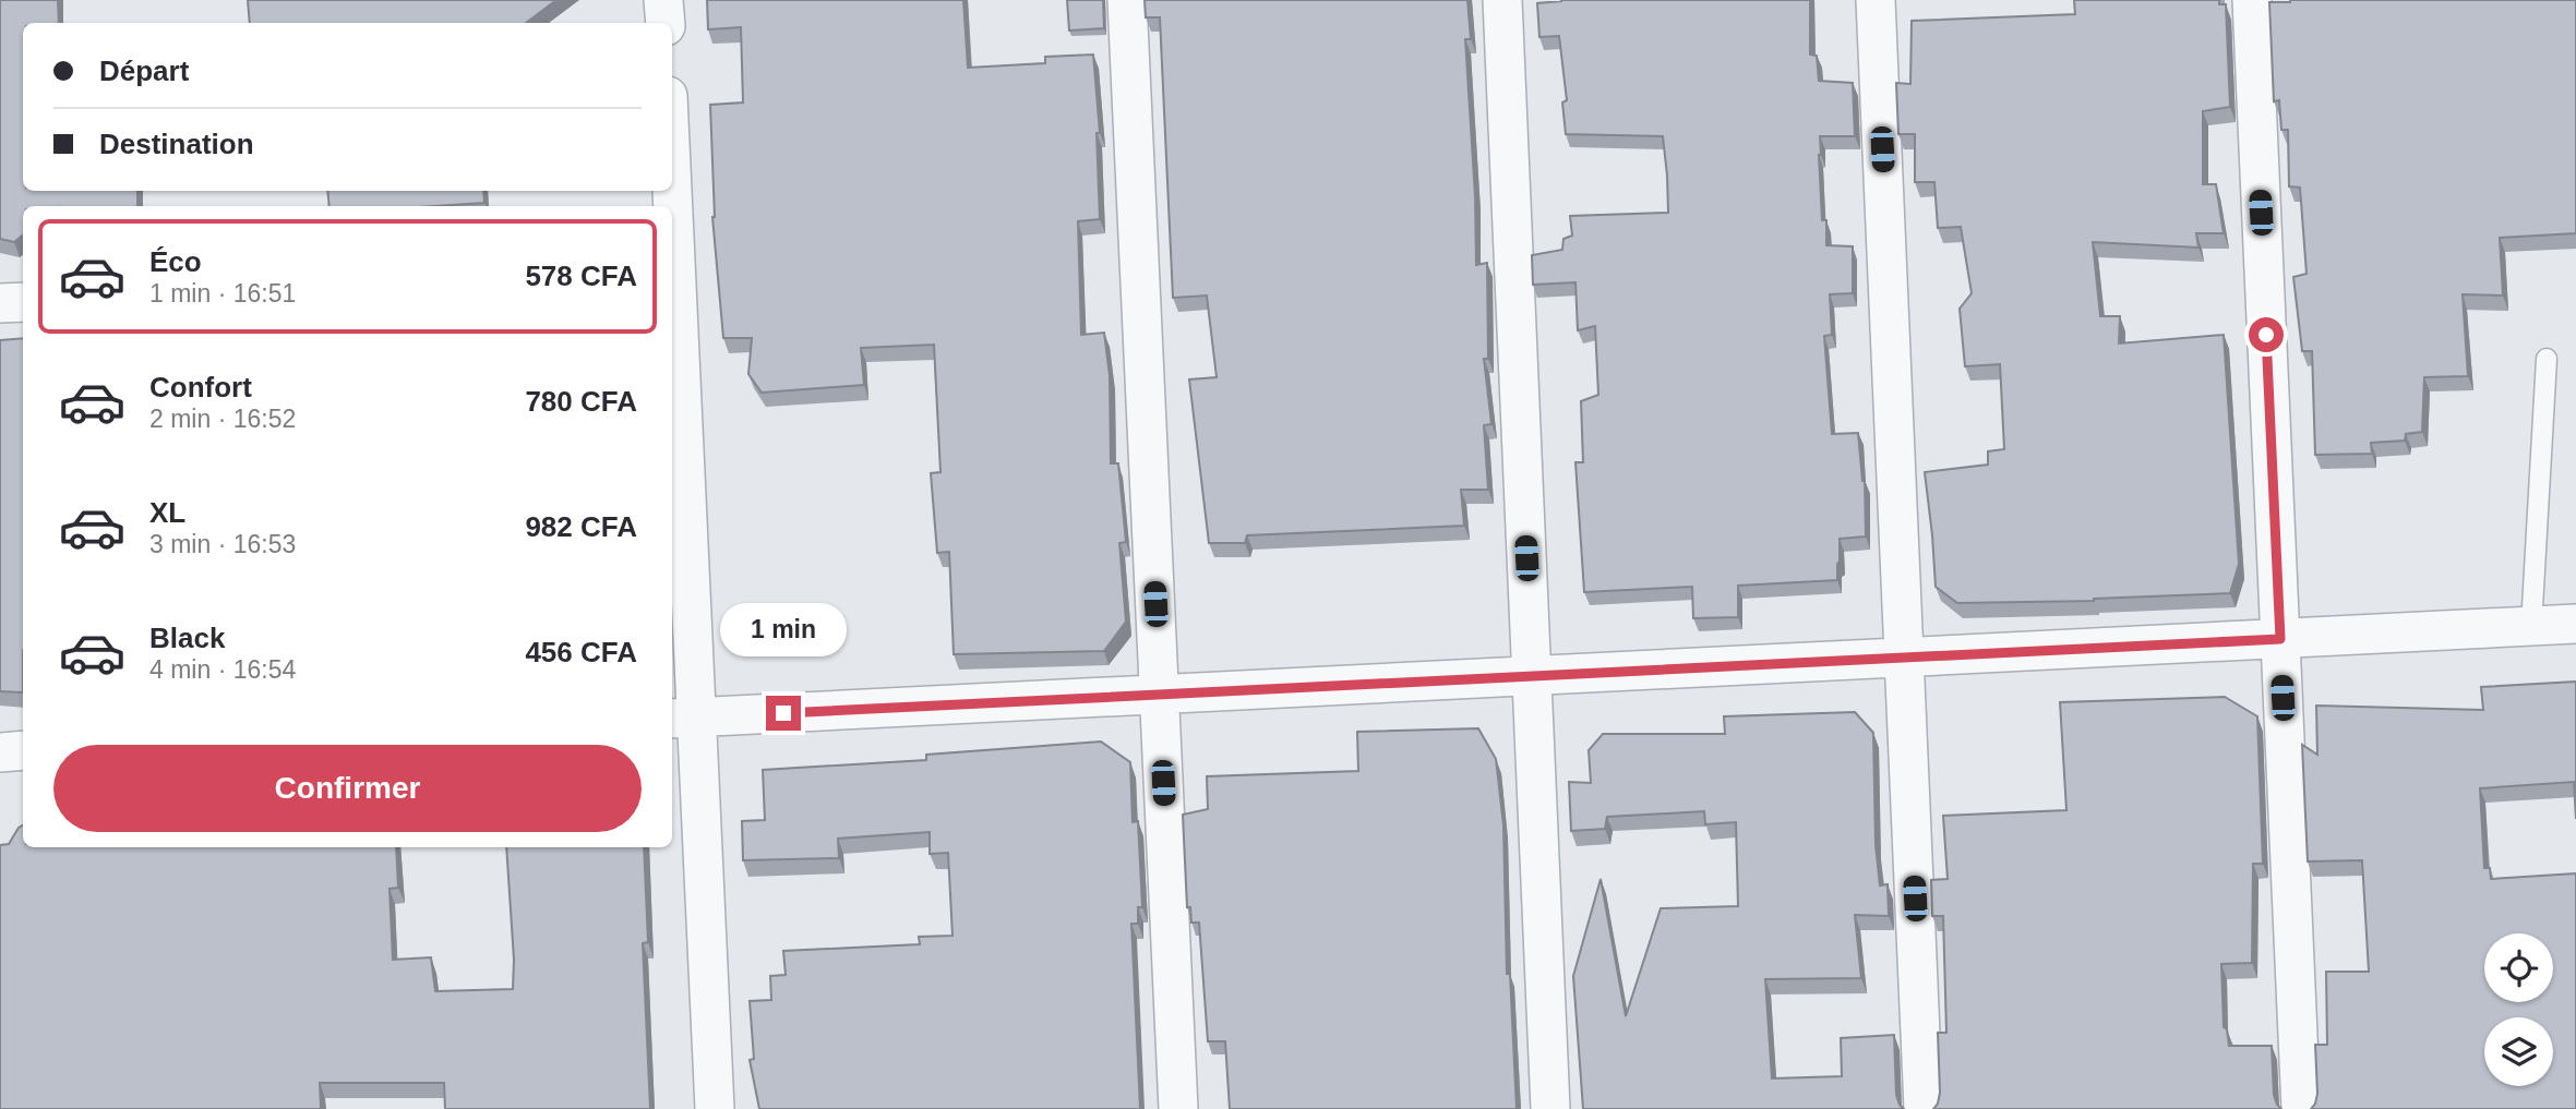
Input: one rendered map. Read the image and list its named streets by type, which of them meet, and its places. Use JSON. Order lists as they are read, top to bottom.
{
  "page": {
    "banner": ["Départ", "Destination"],
    "list": [
      {
        "name": "Éco",
        "note": "1 min · 16:51",
        "value": "578 CFA"
      },
      {
        "name": "Confort",
        "note": "2 min · 16:52",
        "value": "780 CFA"
      },
      {
        "name": "XL",
        "note": "3 min · 16:53",
        "value": "982 CFA"
      },
      {
        "name": "Black",
        "note": "4 min · 16:54",
        "value": "456 CFA"
      }
    ],
    "bubble": "1 min",
    "buttons": "Confirmer"
  }
}
